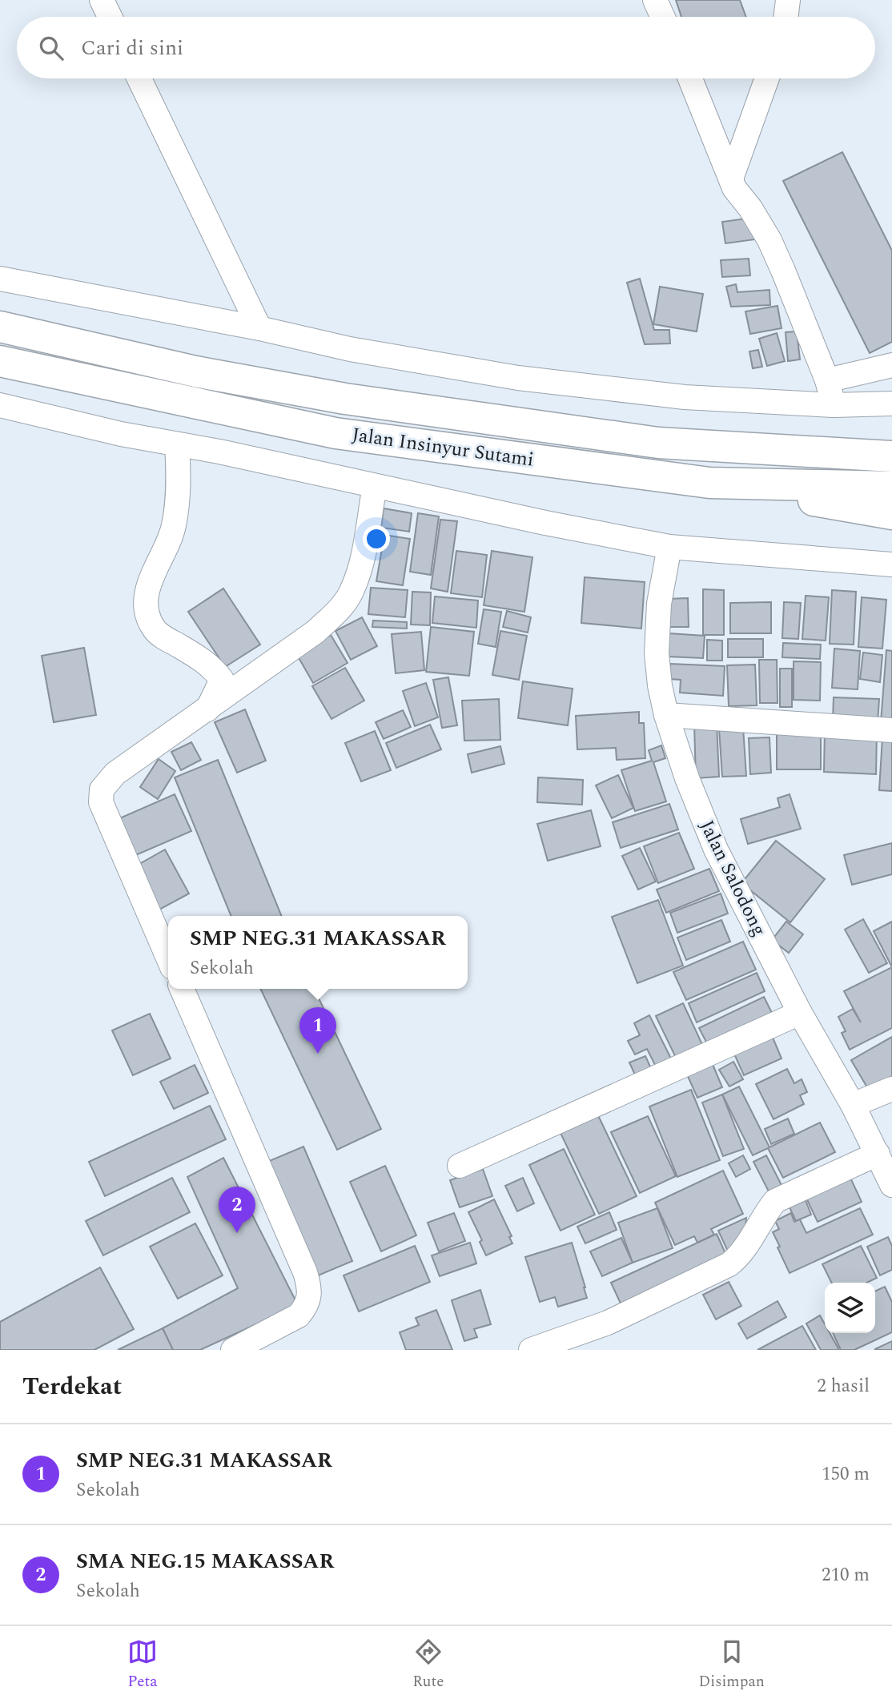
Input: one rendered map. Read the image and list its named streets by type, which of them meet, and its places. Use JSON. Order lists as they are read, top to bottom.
{
  "streets": {
    "highway": ["Jalan Insinyur Sutami"],
    "street": ["Jalan Salodong"]
  },
  "page": {
    "search": "Cari di sini",
    "popup": ["SMP NEG.31 MAKASSAR", "Sekolah"],
    "pins": ["1", "2"],
    "heading": ["Terdekat", "2 hasil"],
    "list": [
      {
        "mark": "1",
        "name": "SMP NEG.31 MAKASSAR",
        "note": "Sekolah",
        "value": "150 m"
      },
      {
        "mark": "2",
        "name": "SMA NEG.15 MAKASSAR",
        "note": "Sekolah",
        "value": "210 m"
      }
    ],
    "nav": ["Peta", "Rute", "Disimpan"]
  }
}
